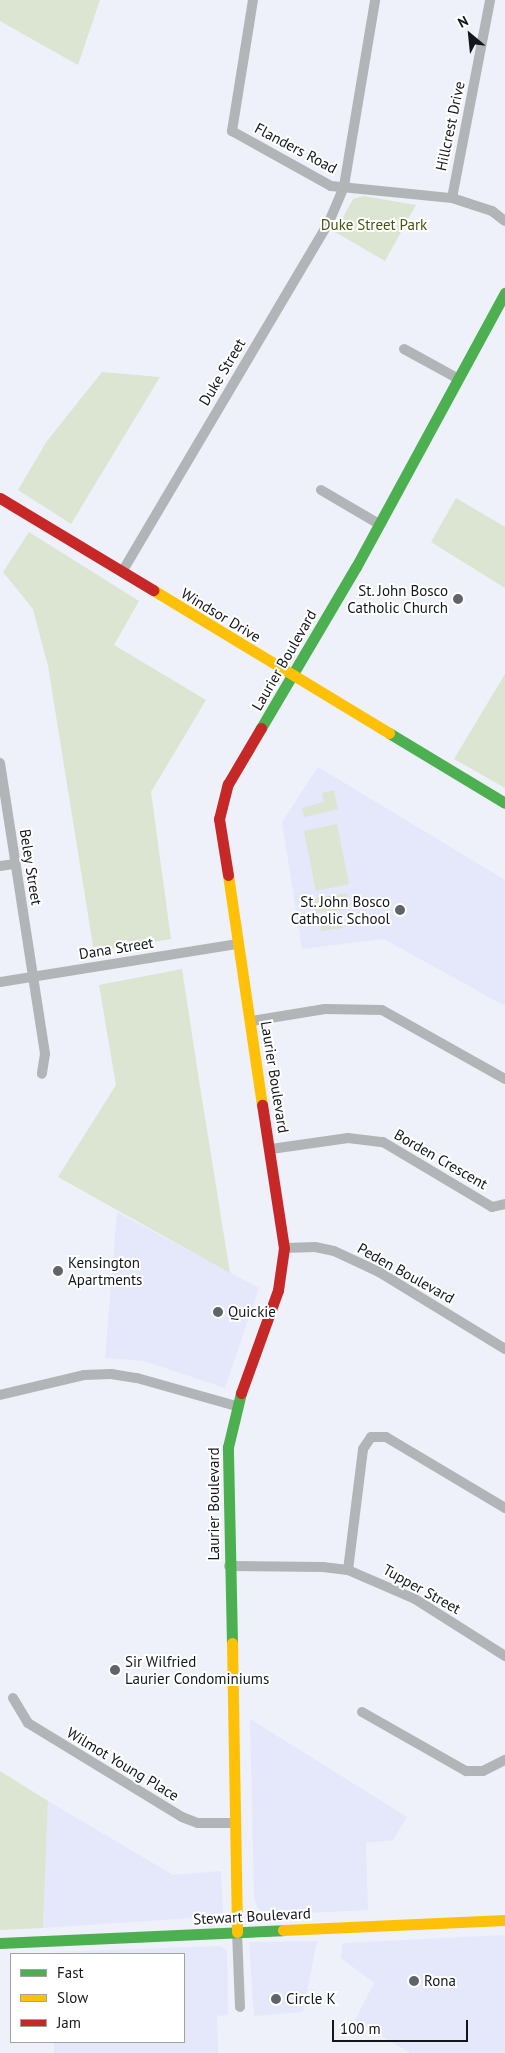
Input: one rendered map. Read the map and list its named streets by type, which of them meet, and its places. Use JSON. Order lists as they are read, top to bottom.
{
  "streets": {
    "street": [
      "Hillcrest Drive",
      "Flanders Road",
      "Duke Street",
      "Windsor Drive",
      "Laurier Boulevard",
      "Beley Street",
      "Dana Street",
      "Borden Crescent",
      "Peden Boulevard",
      "Tupper Street",
      "Wilmot Young Place",
      "Stewart Boulevard"
    ]
  },
  "crossings": [
    ["Hillcrest Drive", "Flanders Road"],
    ["Flanders Road", "Duke Street"],
    ["Duke Street", "Windsor Drive"],
    ["Windsor Drive", "Laurier Boulevard"],
    ["Laurier Boulevard", "Dana Street"],
    ["Laurier Boulevard", "Borden Crescent"],
    ["Laurier Boulevard", "Peden Boulevard"],
    ["Laurier Boulevard", "Tupper Street"],
    ["Laurier Boulevard", "Wilmot Young Place"],
    ["Laurier Boulevard", "Stewart Boulevard"],
    ["Beley Street", "Dana Street"]
  ],
  "parks": ["Duke Street Park"],
  "places": [
    "St. John Bosco Catholic Church",
    "St. John Bosco Catholic School",
    "Kensington Apartments",
    "Quickie",
    "Sir Wilfried Laurier Condominiums",
    "Rona",
    "Circle K"
  ],
  "legend": ["Fast", "Slow", "Jam"],
  "scale_bar": "100 m",
  "north": "top left"
}
